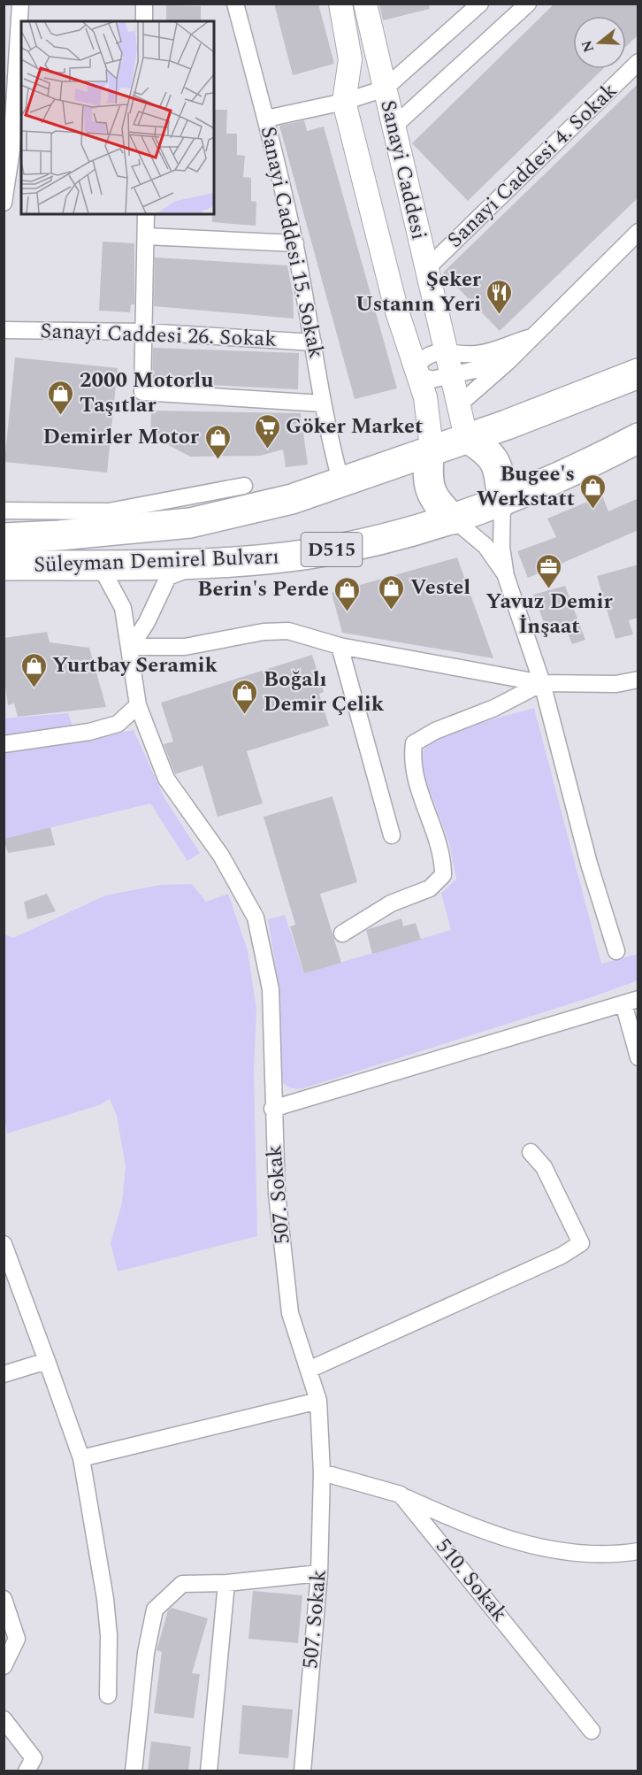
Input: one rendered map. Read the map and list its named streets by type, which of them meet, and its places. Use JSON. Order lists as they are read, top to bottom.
{
  "streets": {
    "highway": ["D515", "Süleyman Demirel Bulvarı"],
    "street": [
      "Sanayi Caddesi 4. Sokak",
      "Sanayi Caddesi",
      "Sanayi Caddesi 15. Sokak",
      "Sanayi Caddesi 26. Sokak",
      "507. Sokak",
      "510. Sokak"
    ]
  },
  "crossings": [
    ["Sanayi Caddesi 4. Sokak", "Sanayi Caddesi"],
    ["Sanayi Caddesi", "Süleyman Demirel Bulvarı"],
    ["Sanayi Caddesi 15. Sokak", "Sanayi Caddesi 26. Sokak"],
    ["Sanayi Caddesi 15. Sokak", "Süleyman Demirel Bulvarı"],
    ["Süleyman Demirel Bulvarı", "507. Sokak"]
  ],
  "places": {
    "restaurant": ["Şeker Ustanın Yeri"],
    "shop": [
      "2000 Motorlu Taşıtlar",
      "Demirler Motor",
      "Bugee's Werkstatt",
      "Vestel",
      "Berin's Perde",
      "Yurtbay Seramik",
      "Boğalı Demir Çelik"
    ],
    "supermarket": ["Göker Market"],
    "office": ["Yavuz Demir İnşaat"]
  },
  "north": "left"
}
